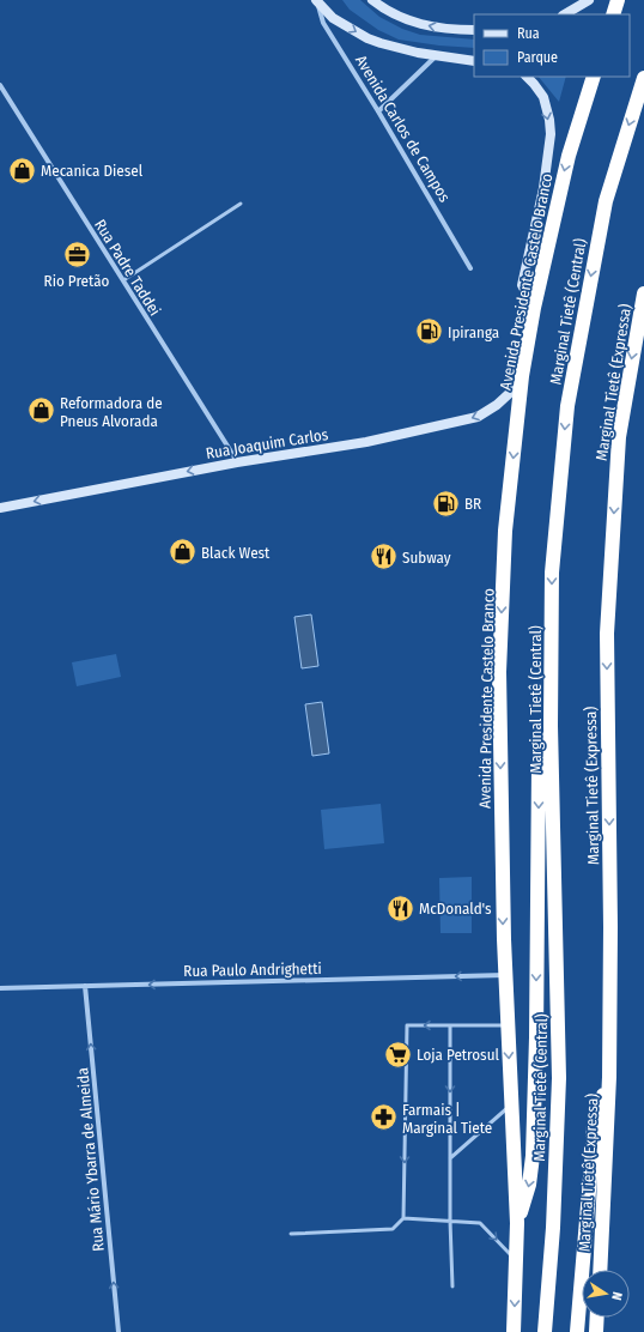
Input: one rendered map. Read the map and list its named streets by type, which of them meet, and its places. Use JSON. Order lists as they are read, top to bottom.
{
  "streets": {
    "highway": ["Avenida Presidente Castelo Branco", "Marginal Tietê (Central)", "Marginal Tietê (Expressa)"],
    "main road": ["Avenida Carlos de Campos", "Rua Joaquim Carlos"],
    "street": ["Rua Padre Taddei", "Rua Paulo Andrighetti", "Rua Mário Ybarra de Almeida"]
  },
  "crossings": [
    ["Rua Padre Taddei", "Rua Joaquim Carlos"],
    ["Avenida Presidente Castelo Branco", "Rua Joaquim Carlos"],
    ["Avenida Presidente Castelo Branco", "Rua Paulo Andrighetti"],
    ["Rua Paulo Andrighetti", "Rua Mário Ybarra de Almeida"]
  ],
  "one_way": [
    "Marginal Tietê (Central)",
    "Rua Joaquim Carlos",
    "Rua Paulo Andrighetti",
    "Rua Mário Ybarra de Almeida"
  ],
  "places": {
    "shop": ["Mecanica Diesel", "Reformadora de Pneus Alvorada", "Black West"],
    "office": ["Rio Pretão"],
    "fuel station": ["Ipiranga", "BR"],
    "restaurant": ["Subway", "McDonald's"],
    "supermarket": ["Loja Petrosul"],
    "pharmacy": ["Farmais | Marginal Tiete"]
  },
  "legend": ["Rua", "Parque"],
  "north": "right"
}
